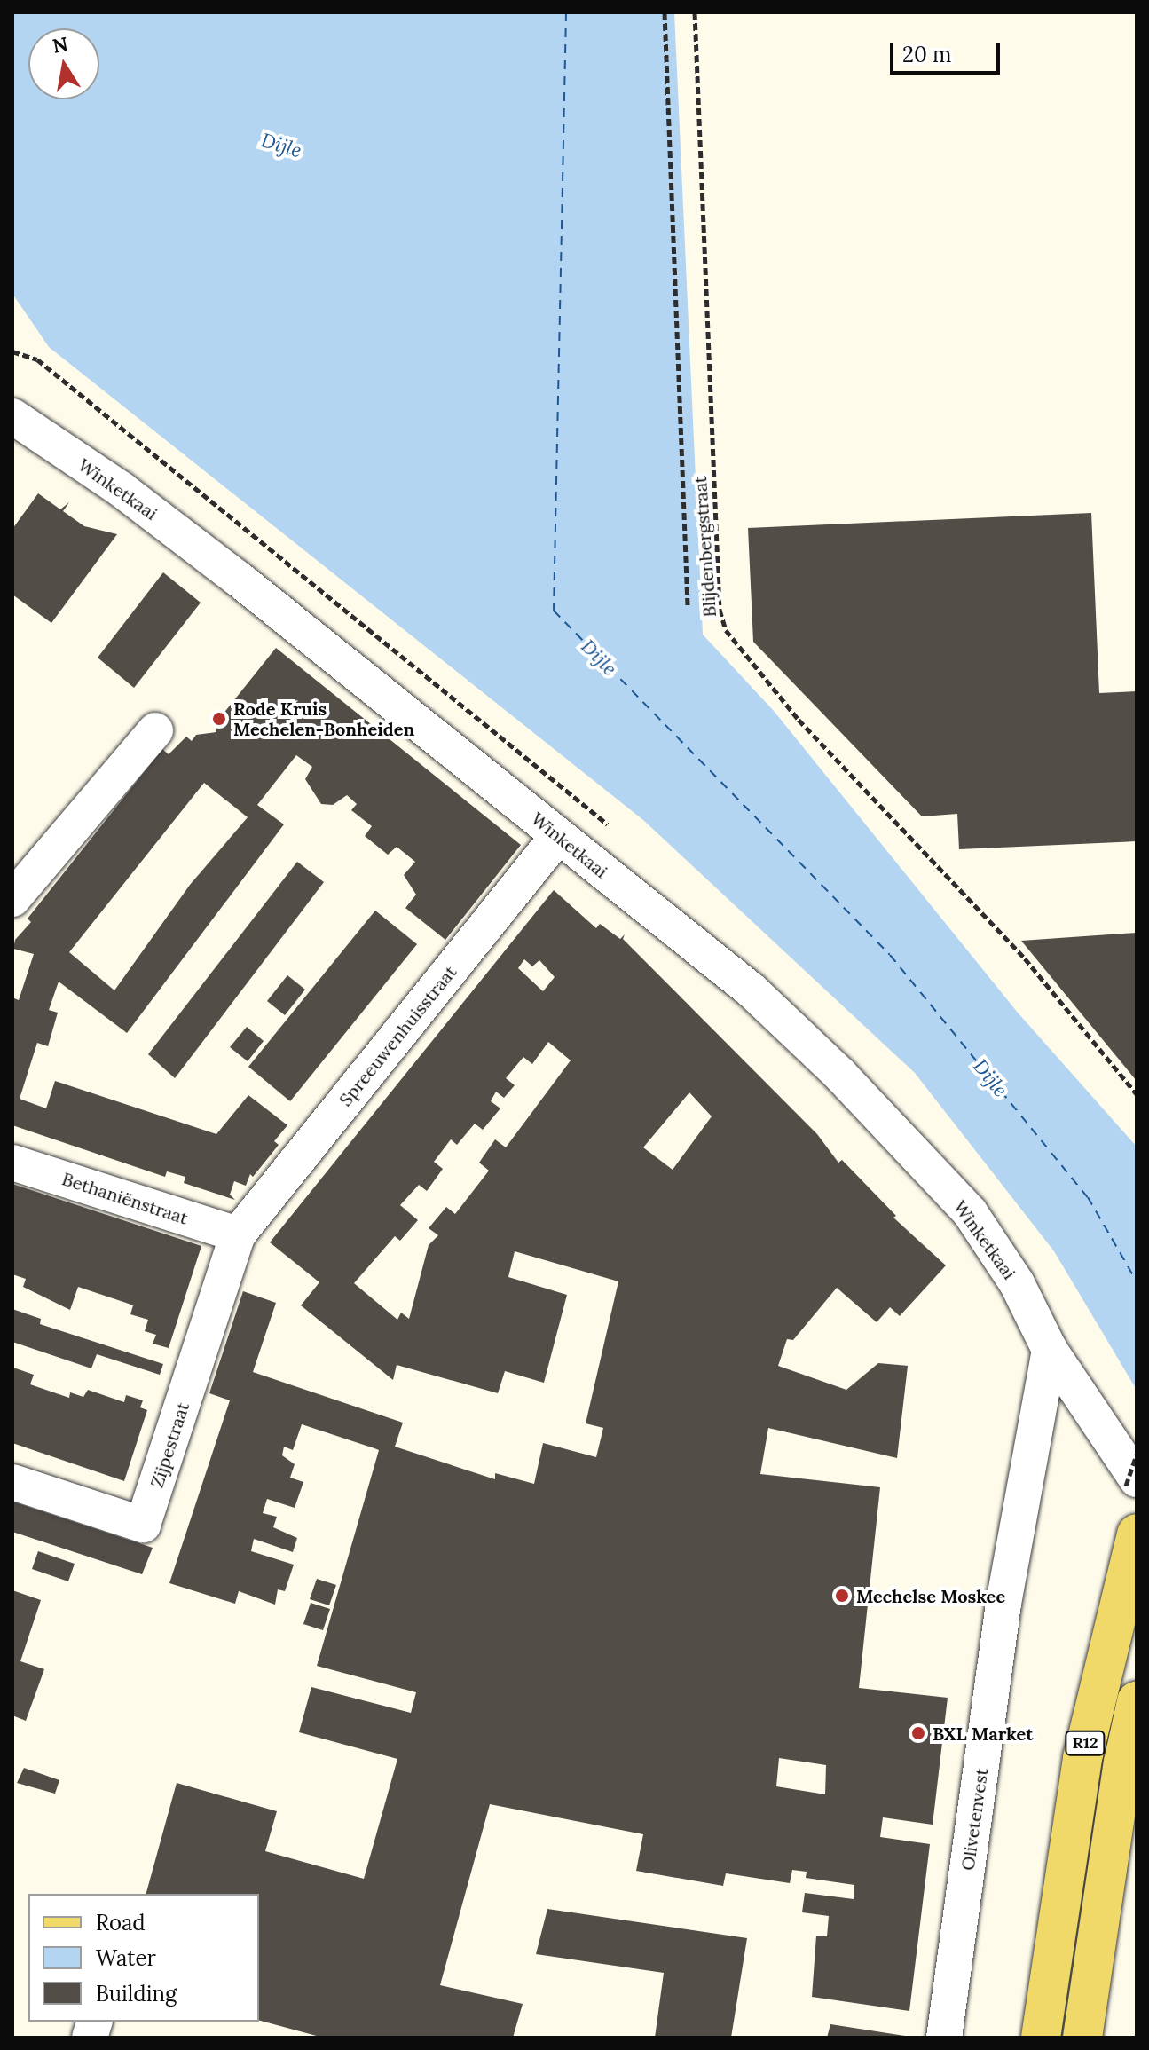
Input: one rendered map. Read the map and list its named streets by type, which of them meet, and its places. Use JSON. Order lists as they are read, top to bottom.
{
  "streets": {
    "main road": ["R12"],
    "street": [
      "Winketkaai",
      "Spreeuwenhuisstraat",
      "Bethaniënstraat",
      "Zijpestraat",
      "Olivetenvest"
    ],
    "path": ["Blijdenbergstraat"]
  },
  "crossings": [
    ["Winketkaai", "Spreeuwenhuisstraat"],
    ["Winketkaai", "Olivetenvest"],
    ["Spreeuwenhuisstraat", "Bethaniënstraat"],
    ["Spreeuwenhuisstraat", "Zijpestraat"],
    ["Bethaniënstraat", "Zijpestraat"]
  ],
  "water": ["Dijle"],
  "places": ["Rode Kruis Mechelen-Bonheiden", "Mechelse Moskee", "BXL Market"],
  "legend": ["Road", "Water", "Building"],
  "scale_bar": "20 m",
  "north": "top"
}
